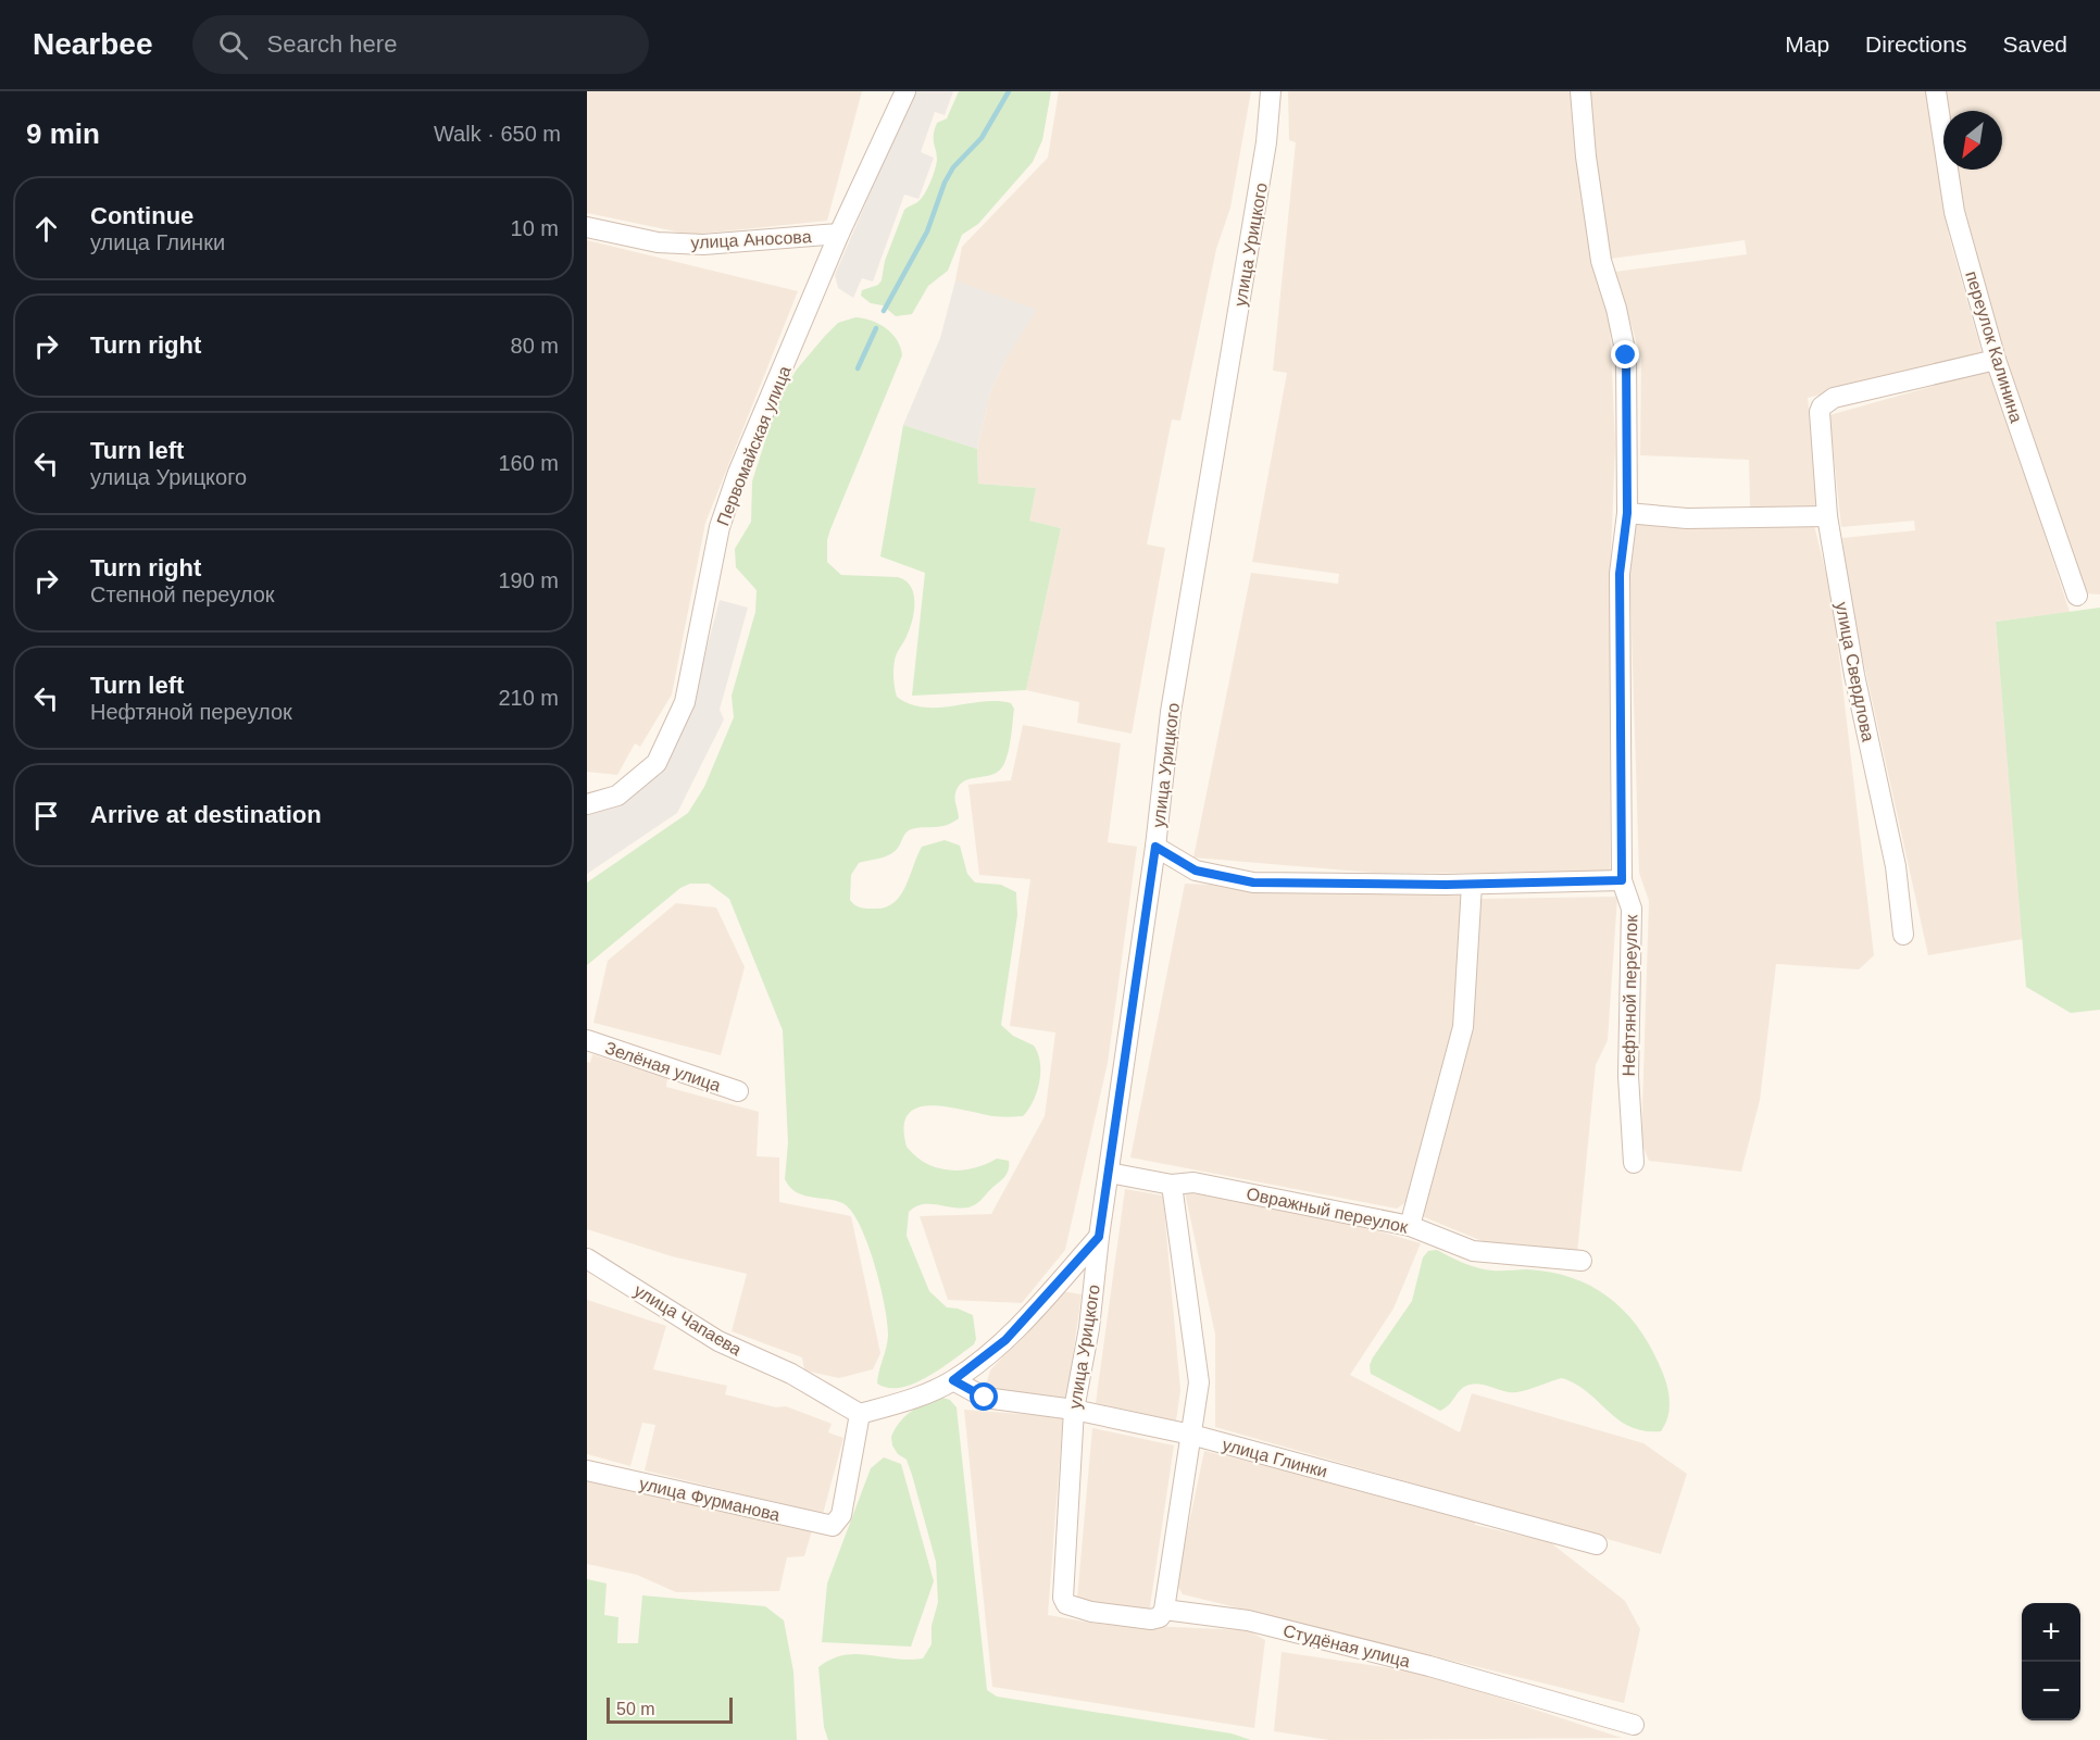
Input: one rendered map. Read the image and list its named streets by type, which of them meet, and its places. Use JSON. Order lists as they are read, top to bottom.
{
  "streets": {
    "street": [
      "улица Аносова",
      "улица Урицкого",
      "переулок Калинина",
      "Первомайская улица",
      "улица Свердлова",
      "Нефтяной переулок",
      "Зелёная улица",
      "Овражный переулок",
      "улица Чапаева",
      "улица Глинки",
      "улица Фурманова",
      "Студёная улица"
    ]
  },
  "crossings": [
    ["улица Аносова", "Первомайская улица"],
    ["улица Урицкого", "Овражный переулок"],
    ["улица Урицкого", "улица Глинки"],
    ["улица Урицкого", "Студёная улица"],
    ["переулок Калинина", "улица Свердлова"],
    ["улица Чапаева", "улица Фурманова"]
  ],
  "scale_bar": "50 m",
  "north": "bottom left",
  "page": {
    "header": "Nearbee",
    "search": "Search here",
    "nav": ["Map", "Directions", "Saved"],
    "heading": ["9 min", "Walk · 650 m"],
    "list": [
      ["Continue", "улица Глинки", "10 m"],
      ["Turn right", "80 m"],
      ["Turn left", "улица Урицкого", "160 m"],
      ["Turn right", "Степной переулок", "190 m"],
      ["Turn left", "Нефтяной переулок", "210 m"],
      "Arrive at destination"
    ],
    "map_buttons": ["+", "−"],
    "scale": "50 m"
  }
}
